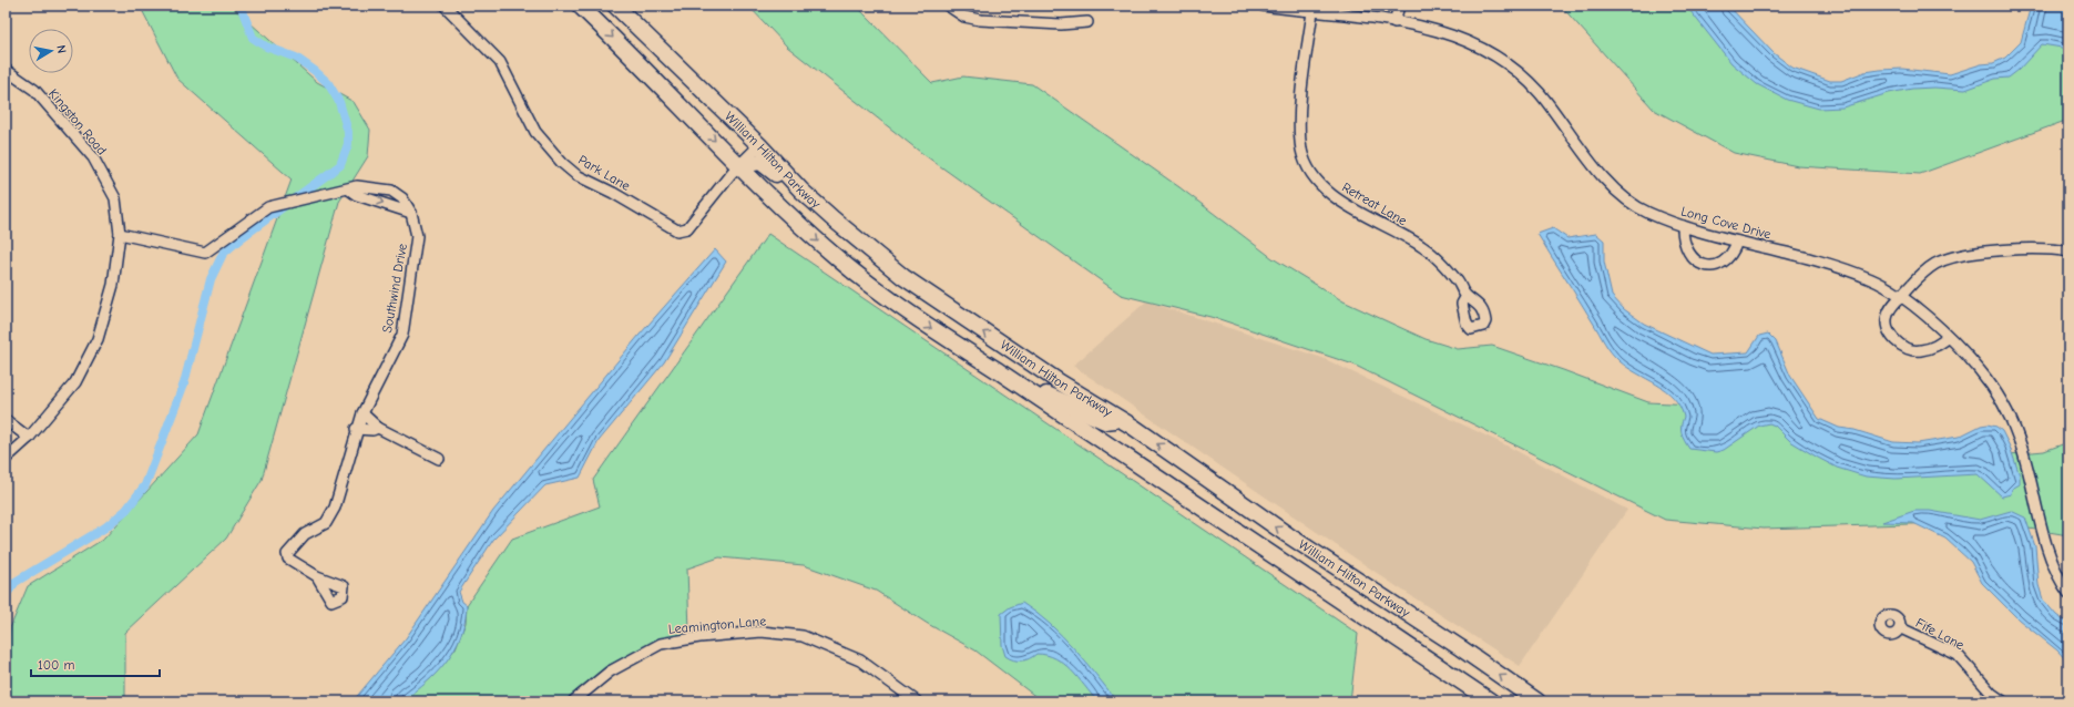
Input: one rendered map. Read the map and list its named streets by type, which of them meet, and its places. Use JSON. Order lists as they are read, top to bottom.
{
  "streets": {
    "highway": ["William Hilton Parkway"],
    "street": [
      "Kingston Road",
      "Park Lane",
      "Retreat Lane",
      "Long Cove Drive",
      "Southwind Drive",
      "Leamington Lane",
      "Fife Lane"
    ]
  },
  "crossings": [
    ["Kingston Road", "Southwind Drive"],
    ["William Hilton Parkway", "Park Lane"],
    ["Retreat Lane", "Long Cove Drive"]
  ],
  "scale_bar": "100 m",
  "north": "right"
}
